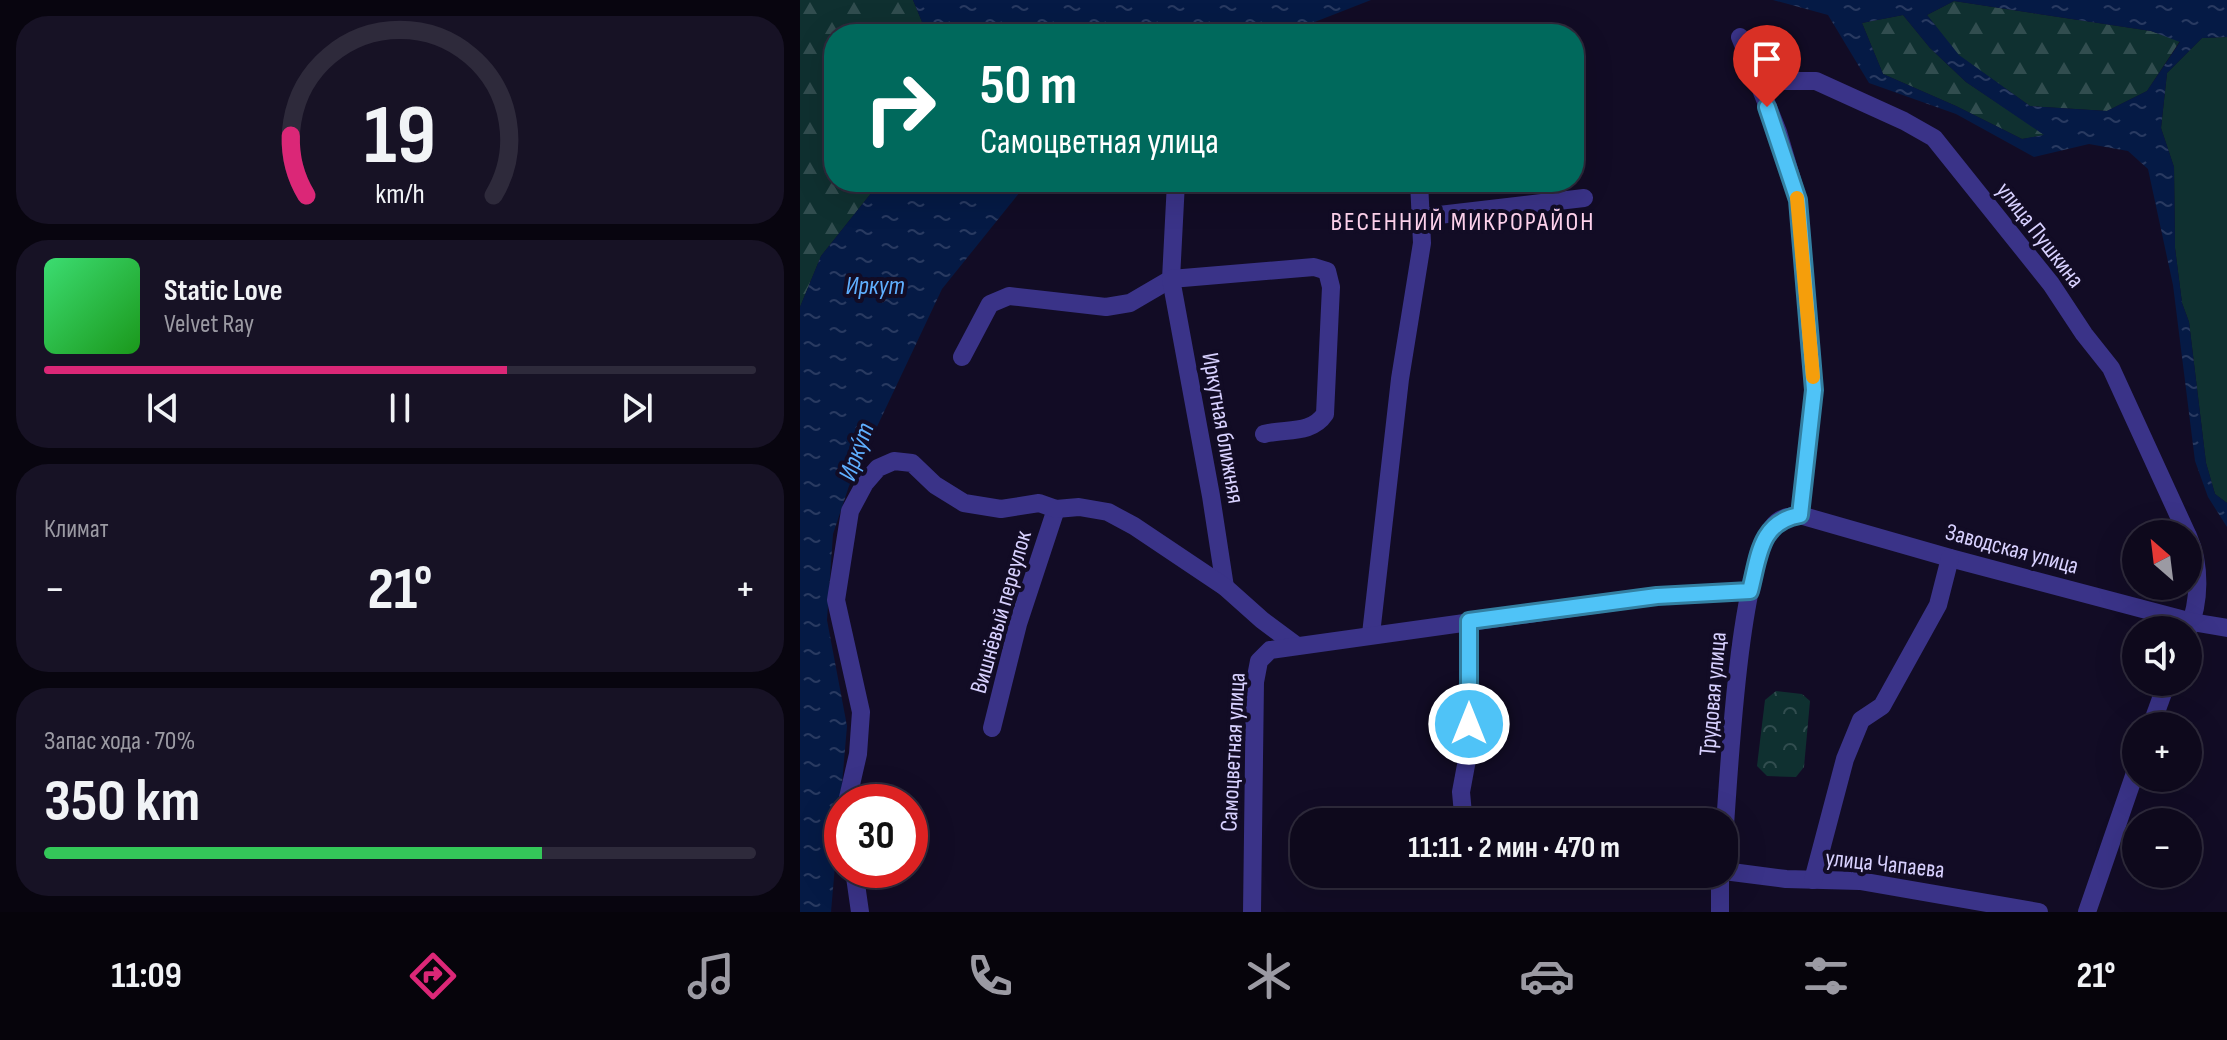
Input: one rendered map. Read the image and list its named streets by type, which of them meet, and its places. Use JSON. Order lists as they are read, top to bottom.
{
  "streets": {
    "street": [
      "улица Пушкина",
      "Иркутная ближняя",
      "Заводская улица",
      "Вишнёвый переулок",
      "Трудовая улица",
      "Самоцветная улица",
      "улица Чапаева"
    ]
  },
  "crossings": [
    ["Заводская улица", "Трудовая улица"],
    ["Трудовая улица", "Самоцветная улица"]
  ],
  "districts": ["ВЕСЕННИЙ МИКРОРАЙОН"],
  "water": ["Иркут", "Ирку́т"],
  "north": "top left",
  "page": {
    "turn": ["50 m", "Самоцветная улица"],
    "song": ["Static Love", "Velvet Ray"],
    "tile": [
      "Климат",
      ["Запас хода · 70%", "350 km"]
    ],
    "map_buttons": ["+", "−"],
    "heat": ["−", "21°", "+"],
    "limit": "30",
    "trip": "11:11 · 2 мин · 470 m",
    "tabs": ["11:09", "21°"],
    "gauge": ["19", "km/h"]
  }
}
